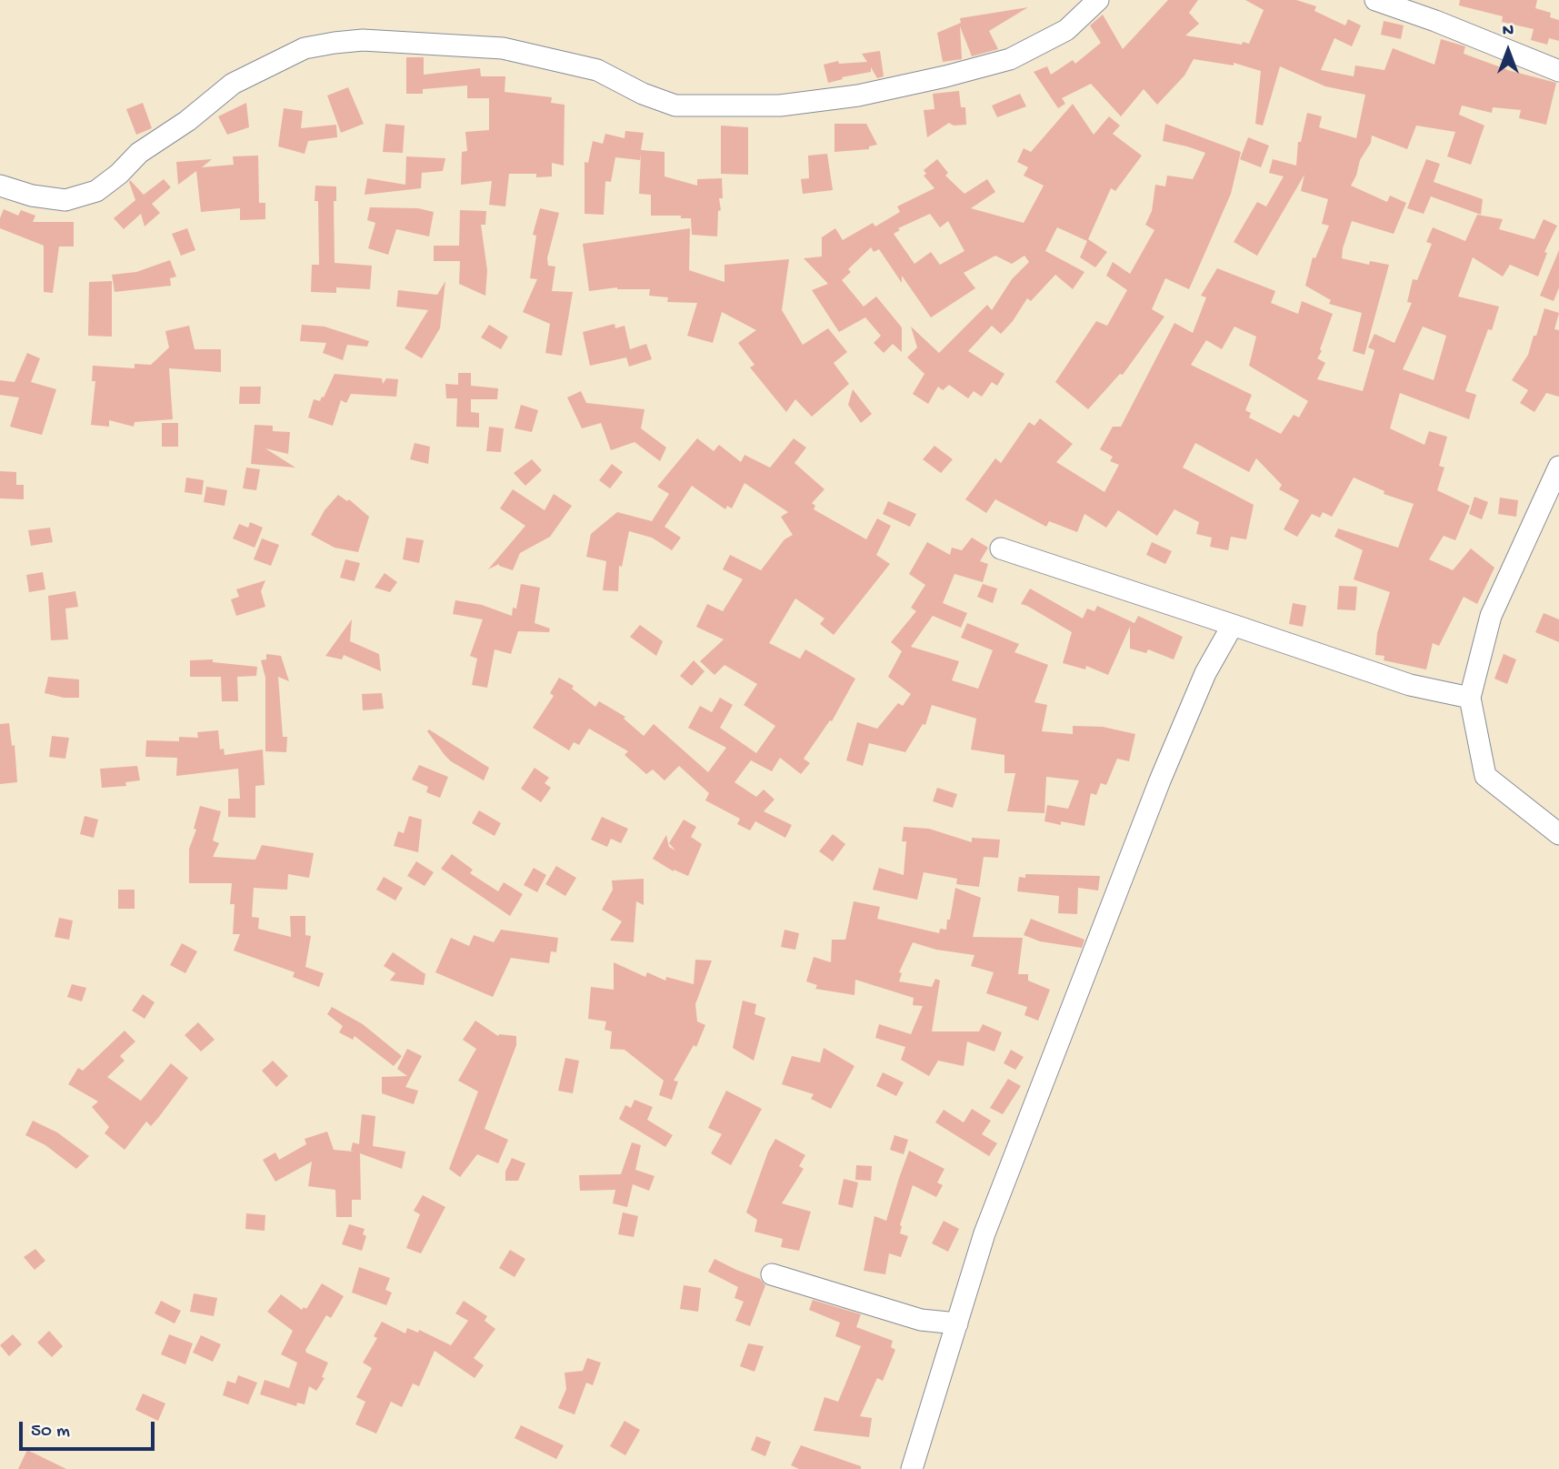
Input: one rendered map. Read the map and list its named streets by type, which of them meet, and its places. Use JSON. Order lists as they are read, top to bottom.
{
  "scale_bar": "50 m",
  "north": "top"
}
